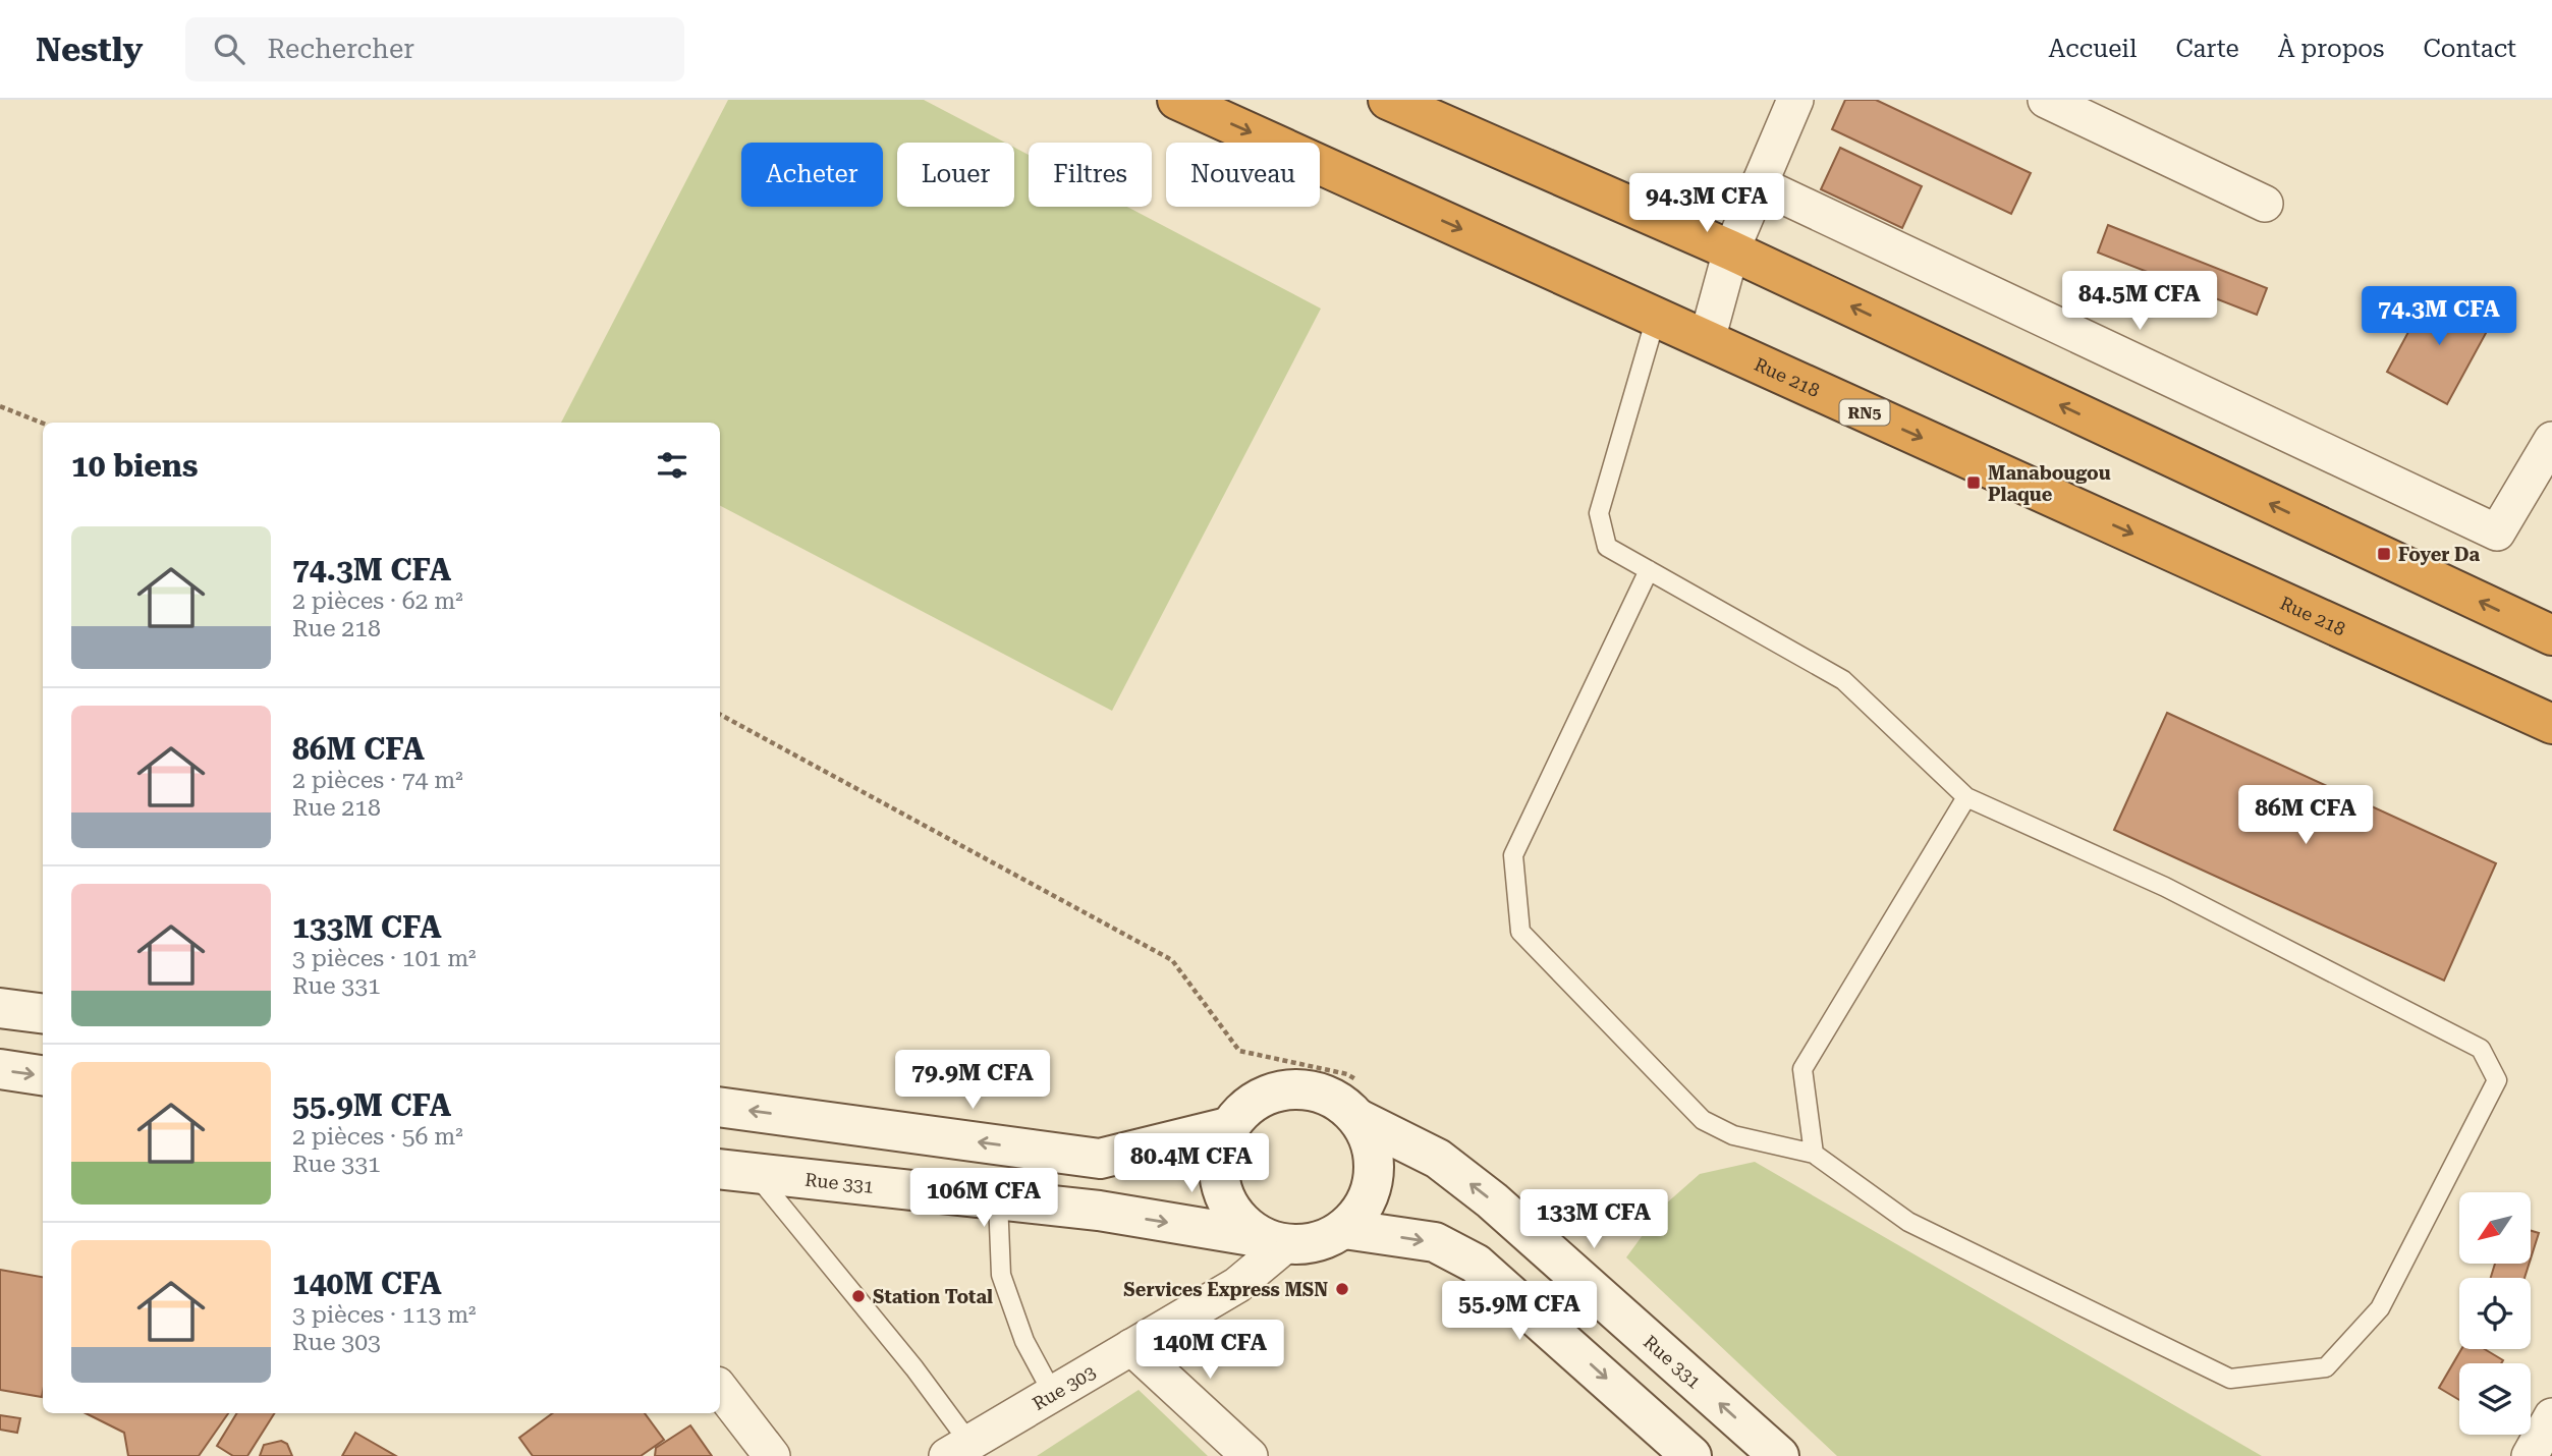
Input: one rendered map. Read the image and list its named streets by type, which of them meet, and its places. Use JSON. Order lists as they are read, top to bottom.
{
  "streets": {
    "highway": ["Rue 218", "RN5"],
    "street": ["Rue 331", "Rue 303"]
  },
  "crossings": [
    ["Rue 331", "Rue 303"]
  ],
  "places": {
    "transit": ["Manabougou Plaque", "Foyer Da"],
    "other": ["Services Express MSN", "Station Total"]
  },
  "north": "bottom left",
  "page": {
    "header": "Nestly",
    "search": "Rechercher",
    "nav": [
      "Accueil",
      "Carte",
      "À propos",
      "Contact"
    ],
    "chip": [
      "Acheter",
      "Louer",
      "Filtres",
      "Nouveau"
    ],
    "price": [
      "94.3M CFA",
      "84.5M CFA",
      "74.3M CFA",
      "86M CFA",
      "79.9M CFA",
      "80.4M CFA",
      "106M CFA",
      "133M CFA",
      "55.9M CFA",
      "140M CFA"
    ],
    "heading": "10 biens",
    "list": [
      {
        "name": "74.3M CFA",
        "note": "2 pièces · 62 m² · Rue 218"
      },
      {
        "name": "86M CFA",
        "note": "2 pièces · 74 m² · Rue 218"
      },
      {
        "name": "133M CFA",
        "note": "3 pièces · 101 m² · Rue 331"
      },
      {
        "name": "55.9M CFA",
        "note": "2 pièces · 56 m² · Rue 331"
      },
      {
        "name": "140M CFA",
        "note": "3 pièces · 113 m² · Rue 303"
      }
    ]
  }
}
